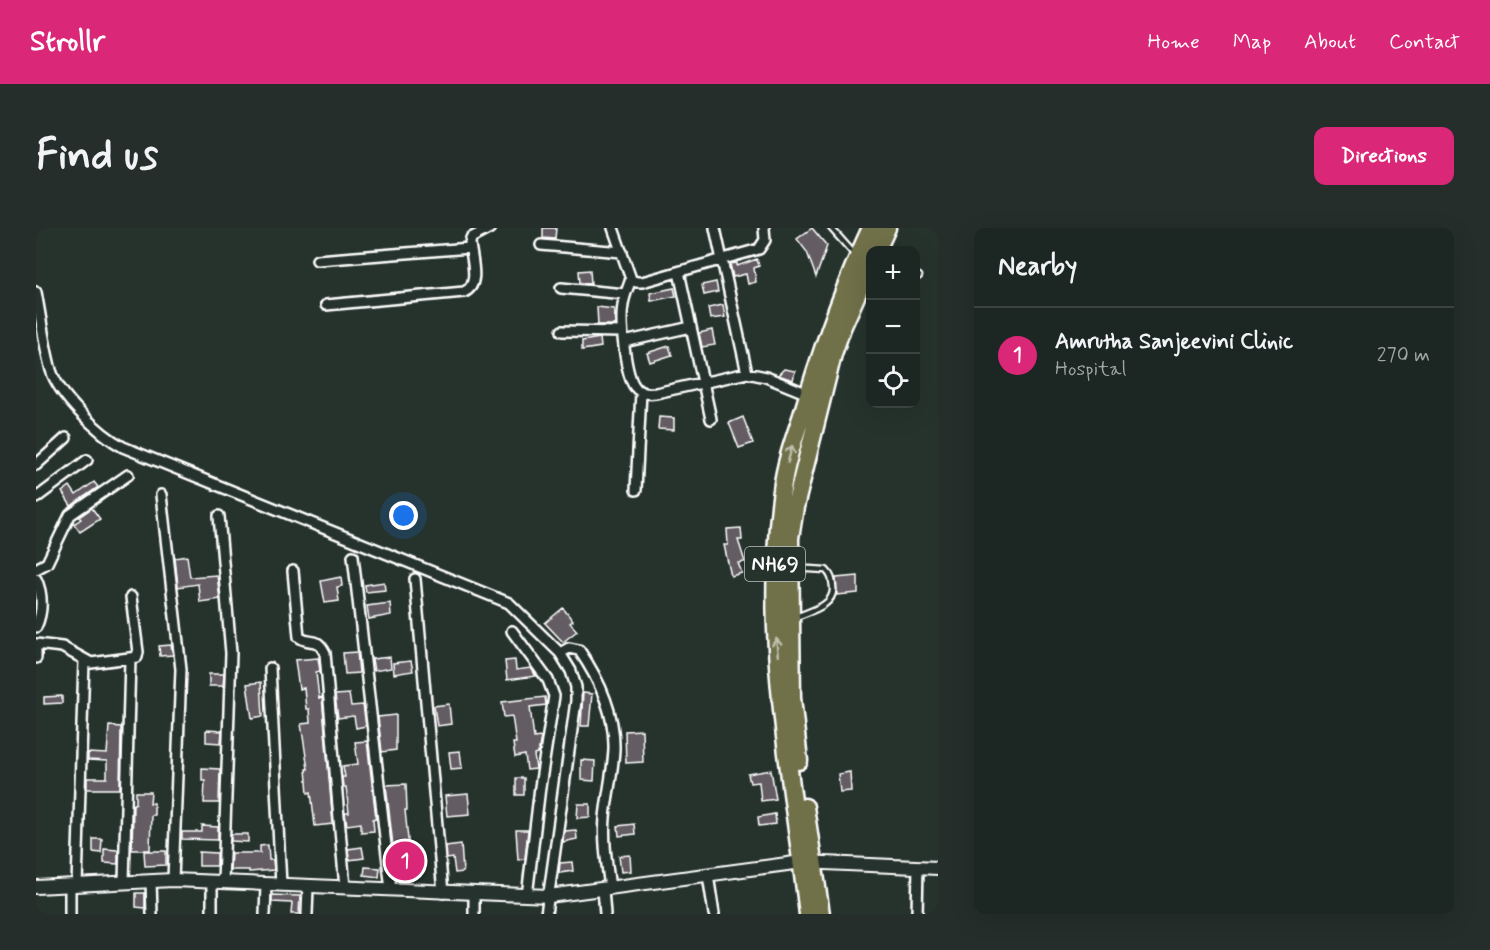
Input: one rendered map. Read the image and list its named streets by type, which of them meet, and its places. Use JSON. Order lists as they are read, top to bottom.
{
  "streets": {
    "highway": ["NH69"]
  },
  "page": {
    "header": "Strollr",
    "nav": [
      "Home",
      "Map",
      "About",
      "Contact"
    ],
    "buttons": "Directions",
    "title": "Find us",
    "heading": "Nearby",
    "map_buttons": ["+", "−"],
    "list": [
      {
        "mark": "1",
        "name": "Amrutha Sanjeevini Clinic",
        "note": "Hospital",
        "value": "270 m"
      }
    ],
    "pins": "1"
  }
}
